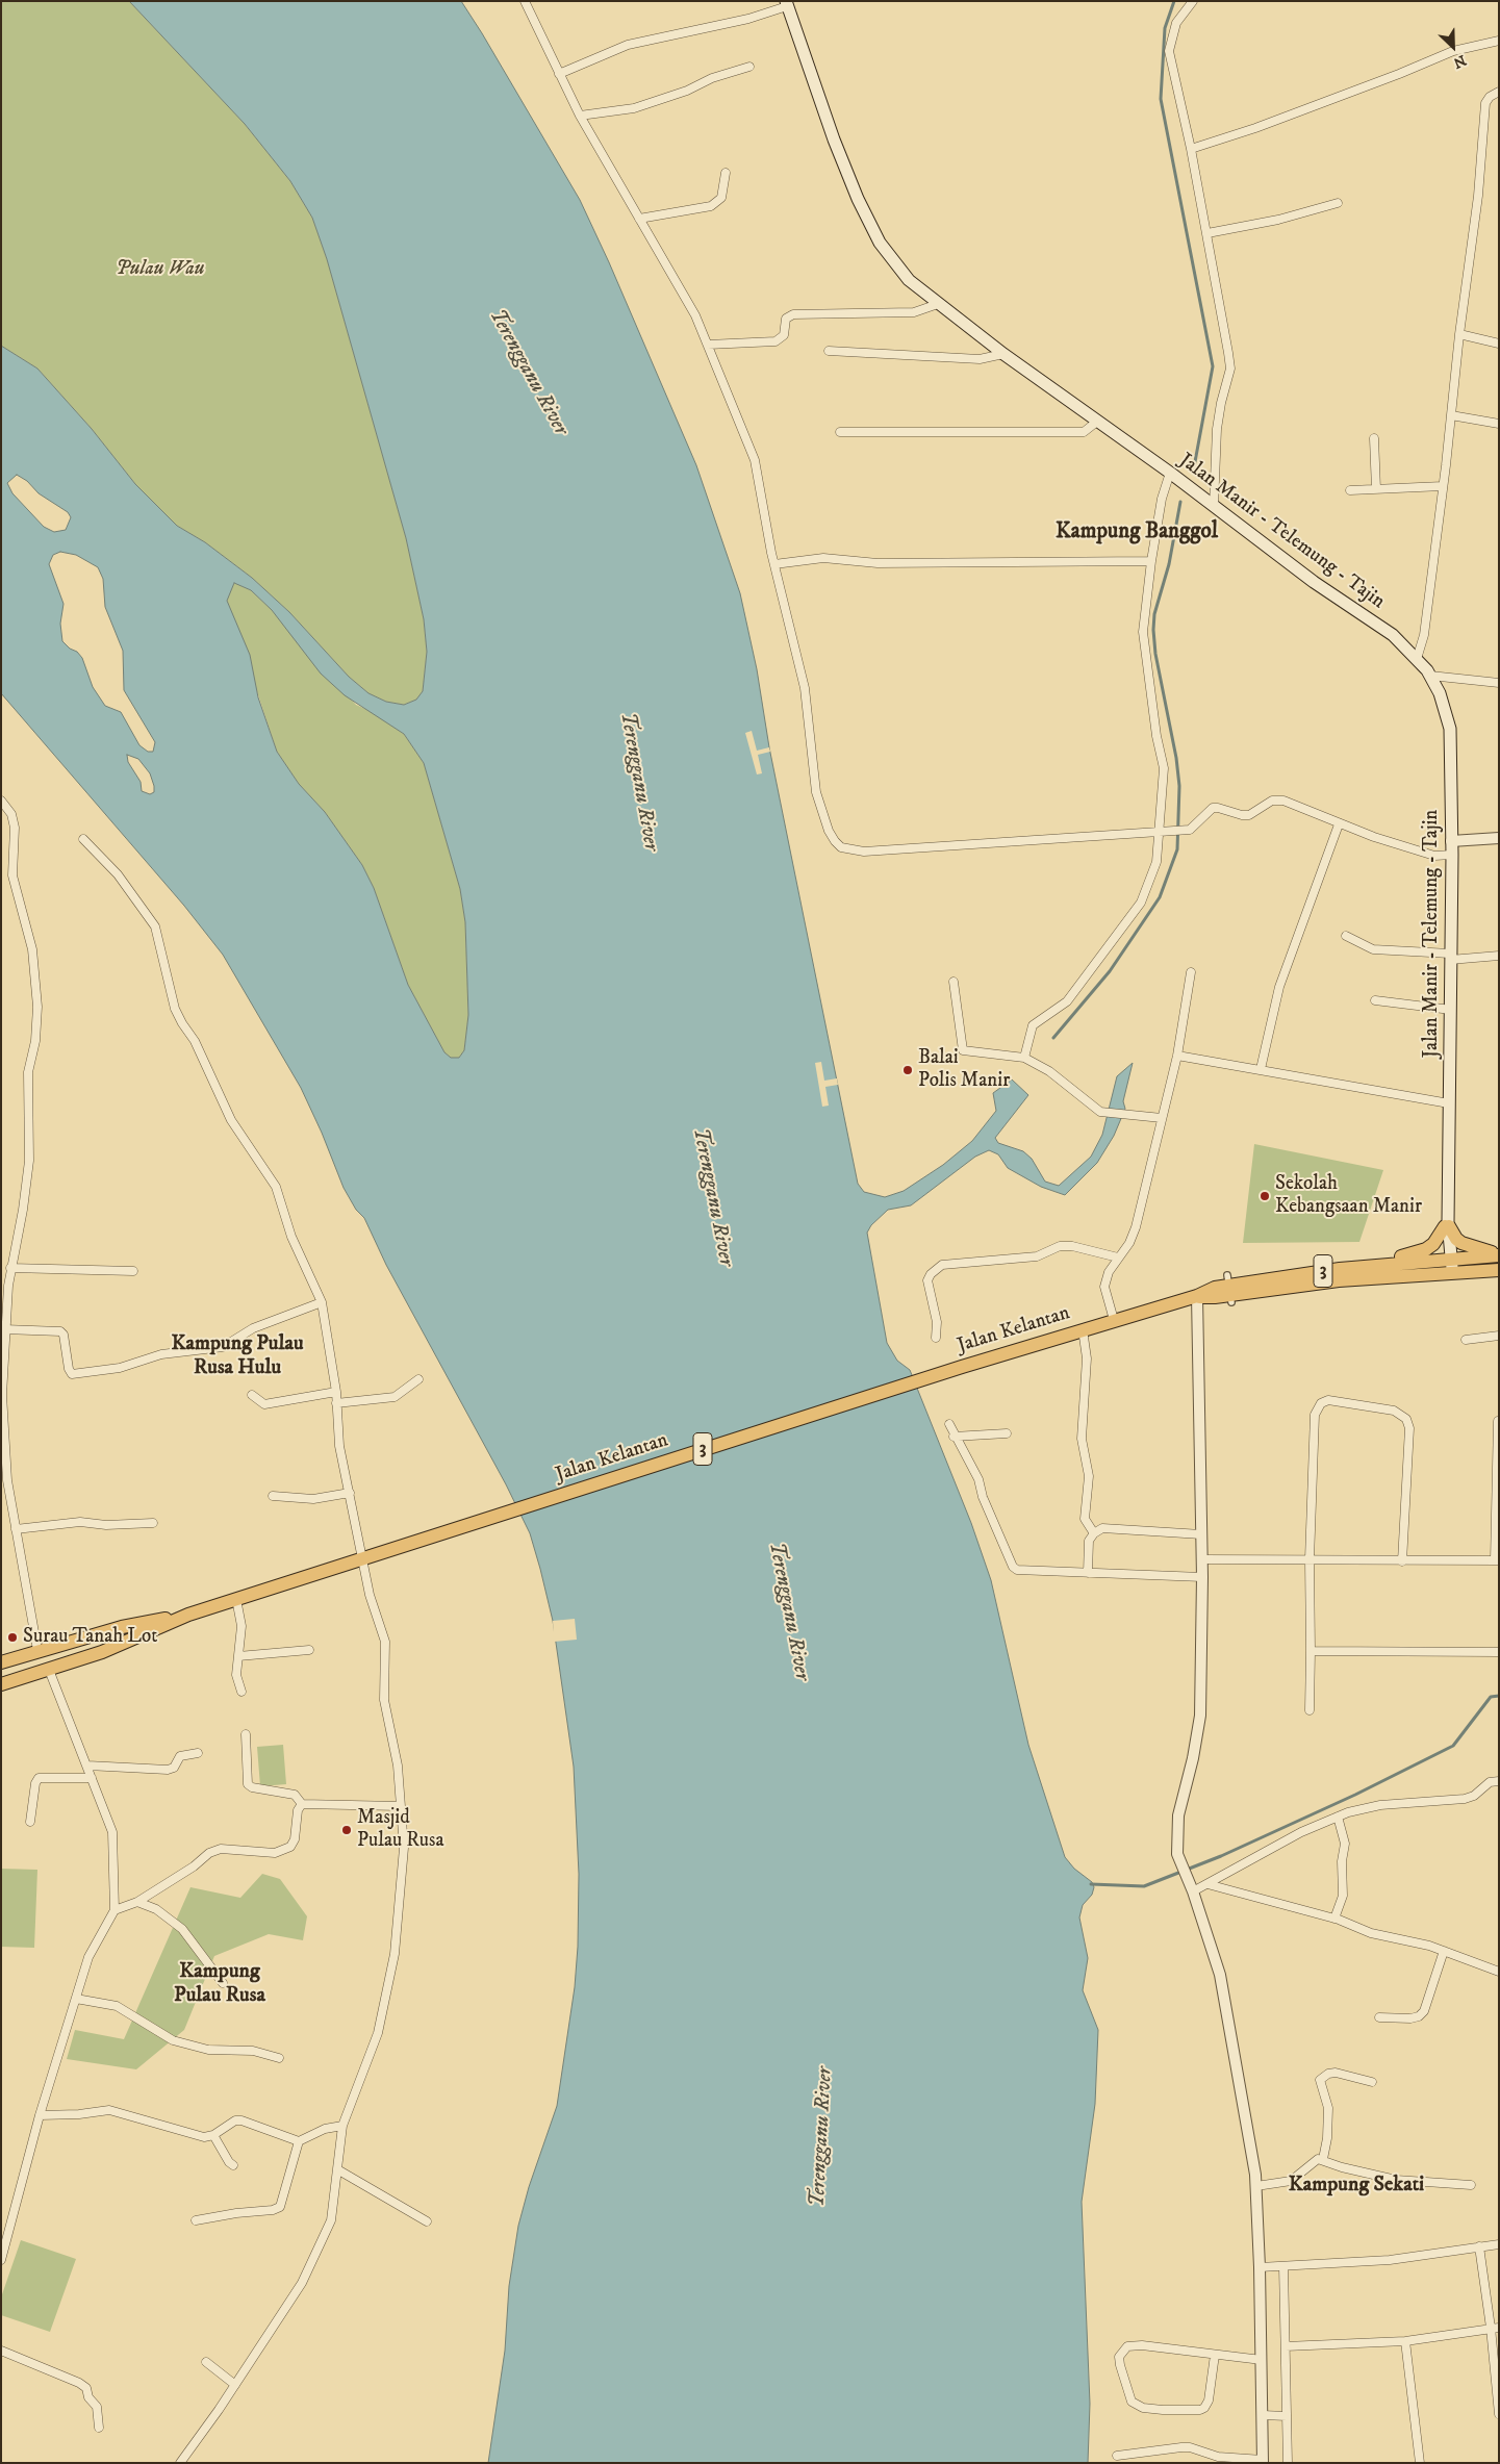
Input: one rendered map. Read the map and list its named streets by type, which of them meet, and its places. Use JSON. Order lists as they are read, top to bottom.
{
  "streets": {
    "highway": ["3", "Jalan Kelantan"],
    "main road": ["Jalan Manir - Telemung - Tajin"]
  },
  "crossings": [
    ["Jalan Manir - Telemung - Tajin", "Jalan Kelantan"]
  ],
  "districts": [
    "Kampung Banggol",
    "Kampung Pulau Rusa Hulu",
    "Kampung Pulau Rusa",
    "Kampung Sekati"
  ],
  "water": ["Terengganu River"],
  "parks": ["Pulau Wau"],
  "places": [
    "Balai Polis Manir",
    "Sekolah Kebangsaan Manir",
    "Surau Tanah Lot",
    "Masjid Pulau Rusa"
  ],
  "north": "bottom right"
}
